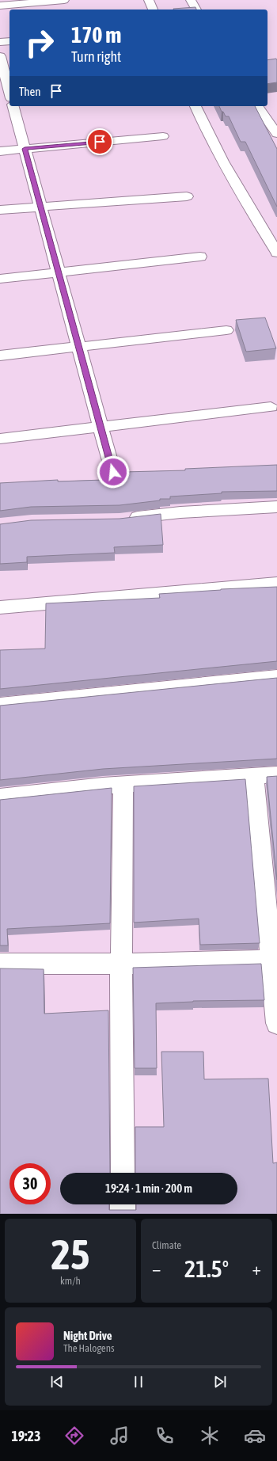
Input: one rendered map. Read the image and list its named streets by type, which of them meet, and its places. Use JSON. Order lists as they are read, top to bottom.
{
  "page": {
    "turn": ["170 m", "Turn right"],
    "then": "Then",
    "limit": "30",
    "trip": "19:24 · 1 min · 200 m",
    "tile": [
      ["25", "km/h"],
      "Climate"
    ],
    "heat": ["−", "21.5°", "+"],
    "song": ["Night Drive", "The Halogens"],
    "tabs": "19:23"
  }
}
